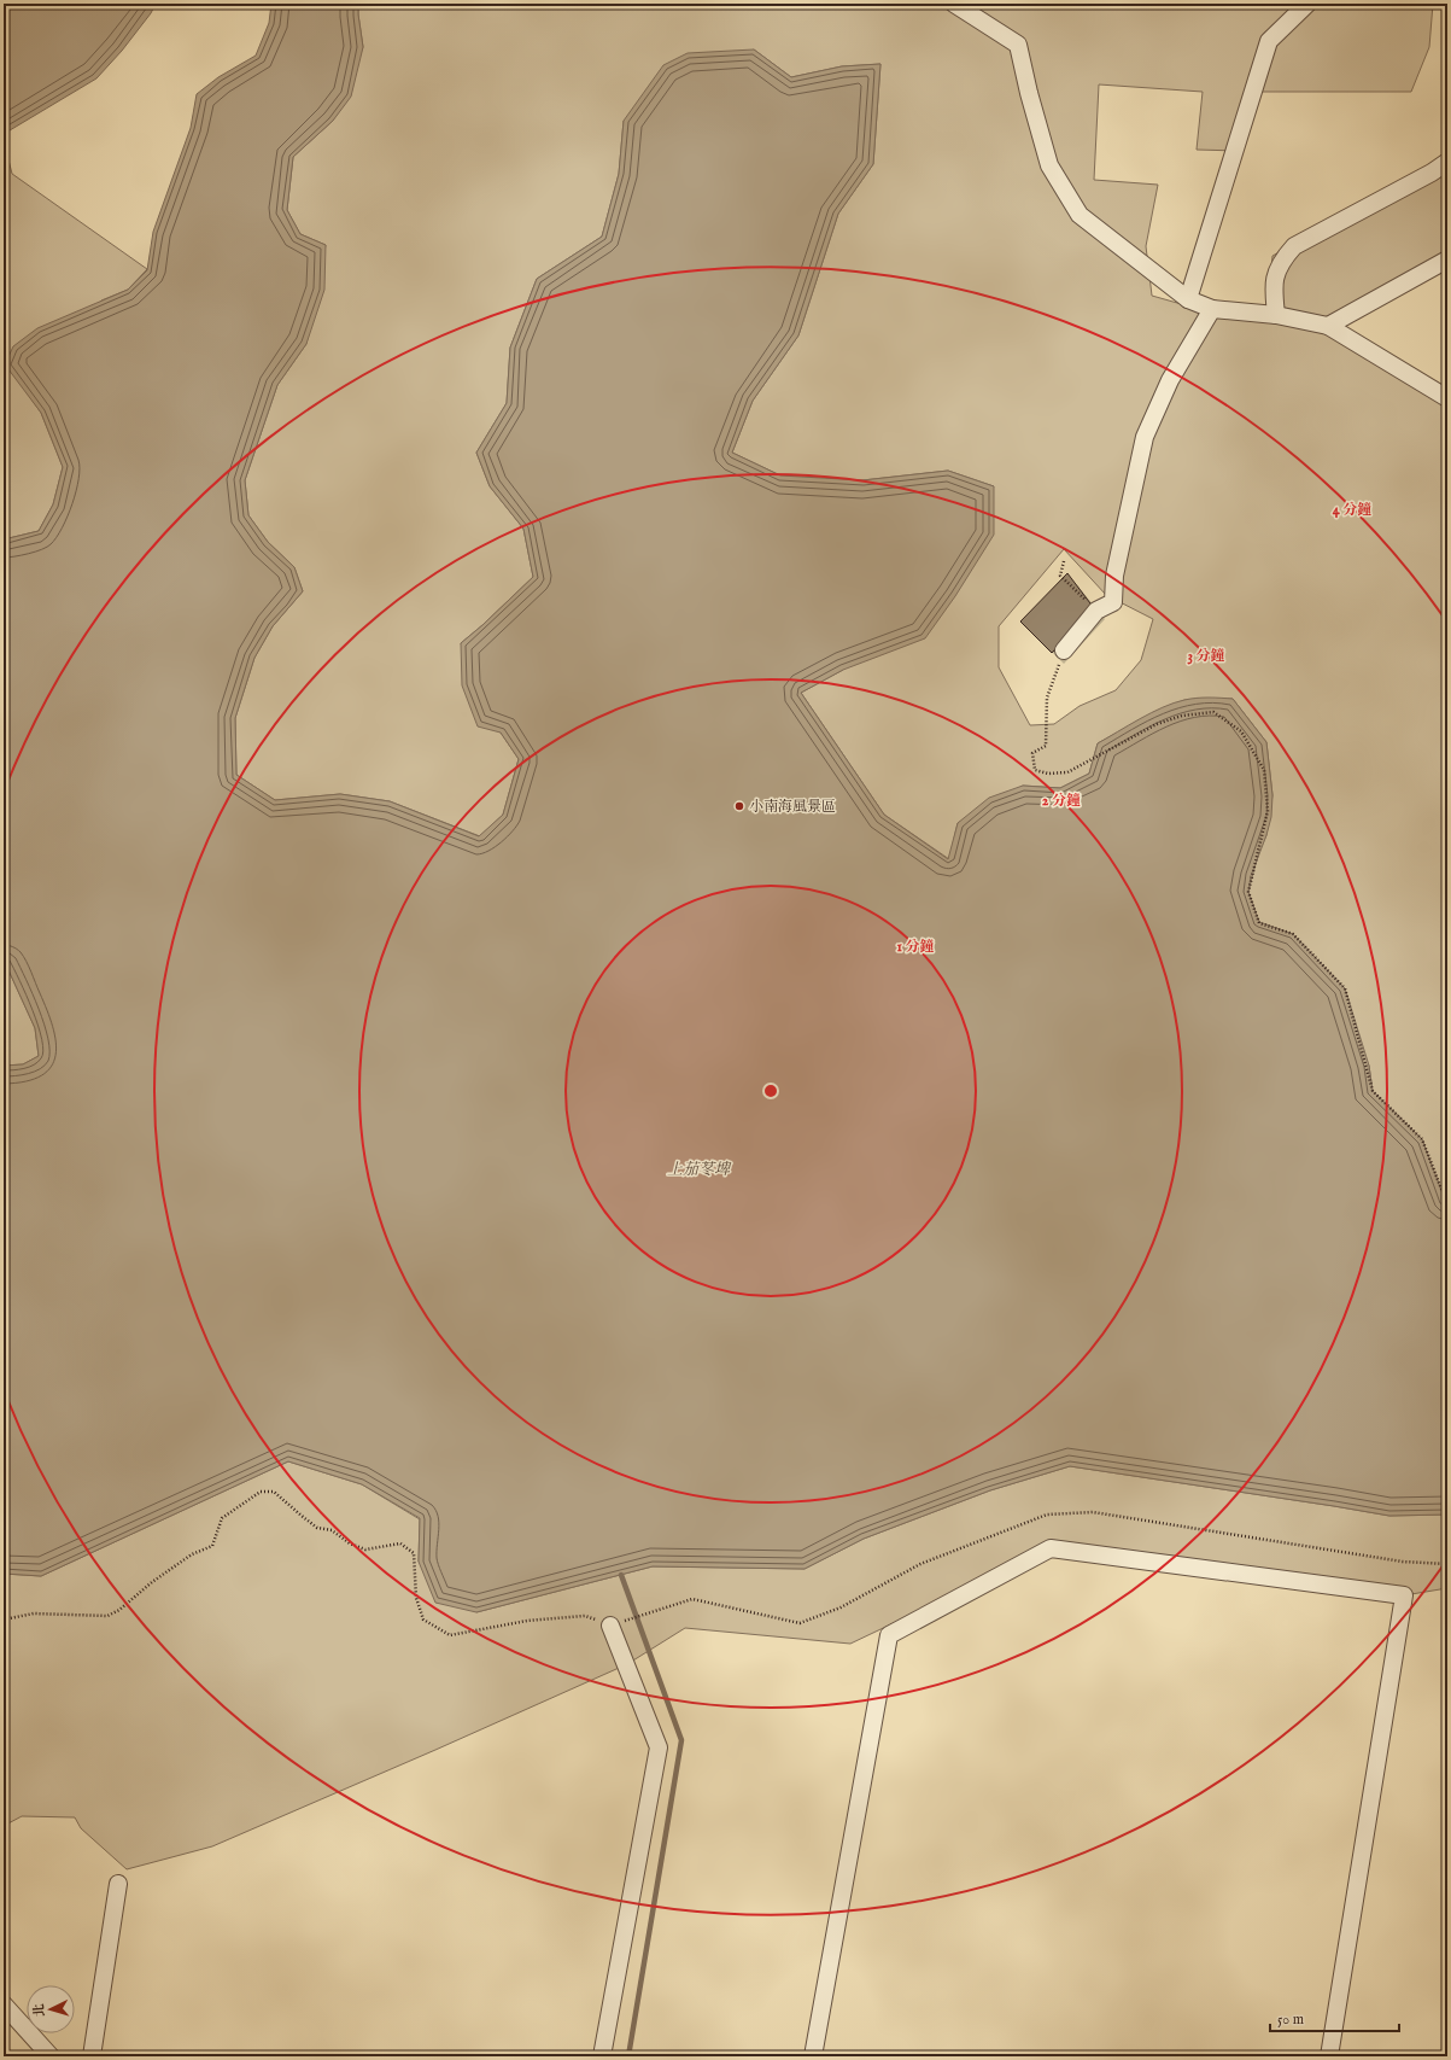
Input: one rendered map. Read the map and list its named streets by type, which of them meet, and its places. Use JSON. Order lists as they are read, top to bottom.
{
  "water": ["上茄苳埤"],
  "places": ["小南海風景區"],
  "scale_bar": "50 m",
  "north": "left",
  "rings": [
    "4 分鐘",
    "3 分鐘",
    "2 分鐘",
    "1 分鐘"
  ]
}
